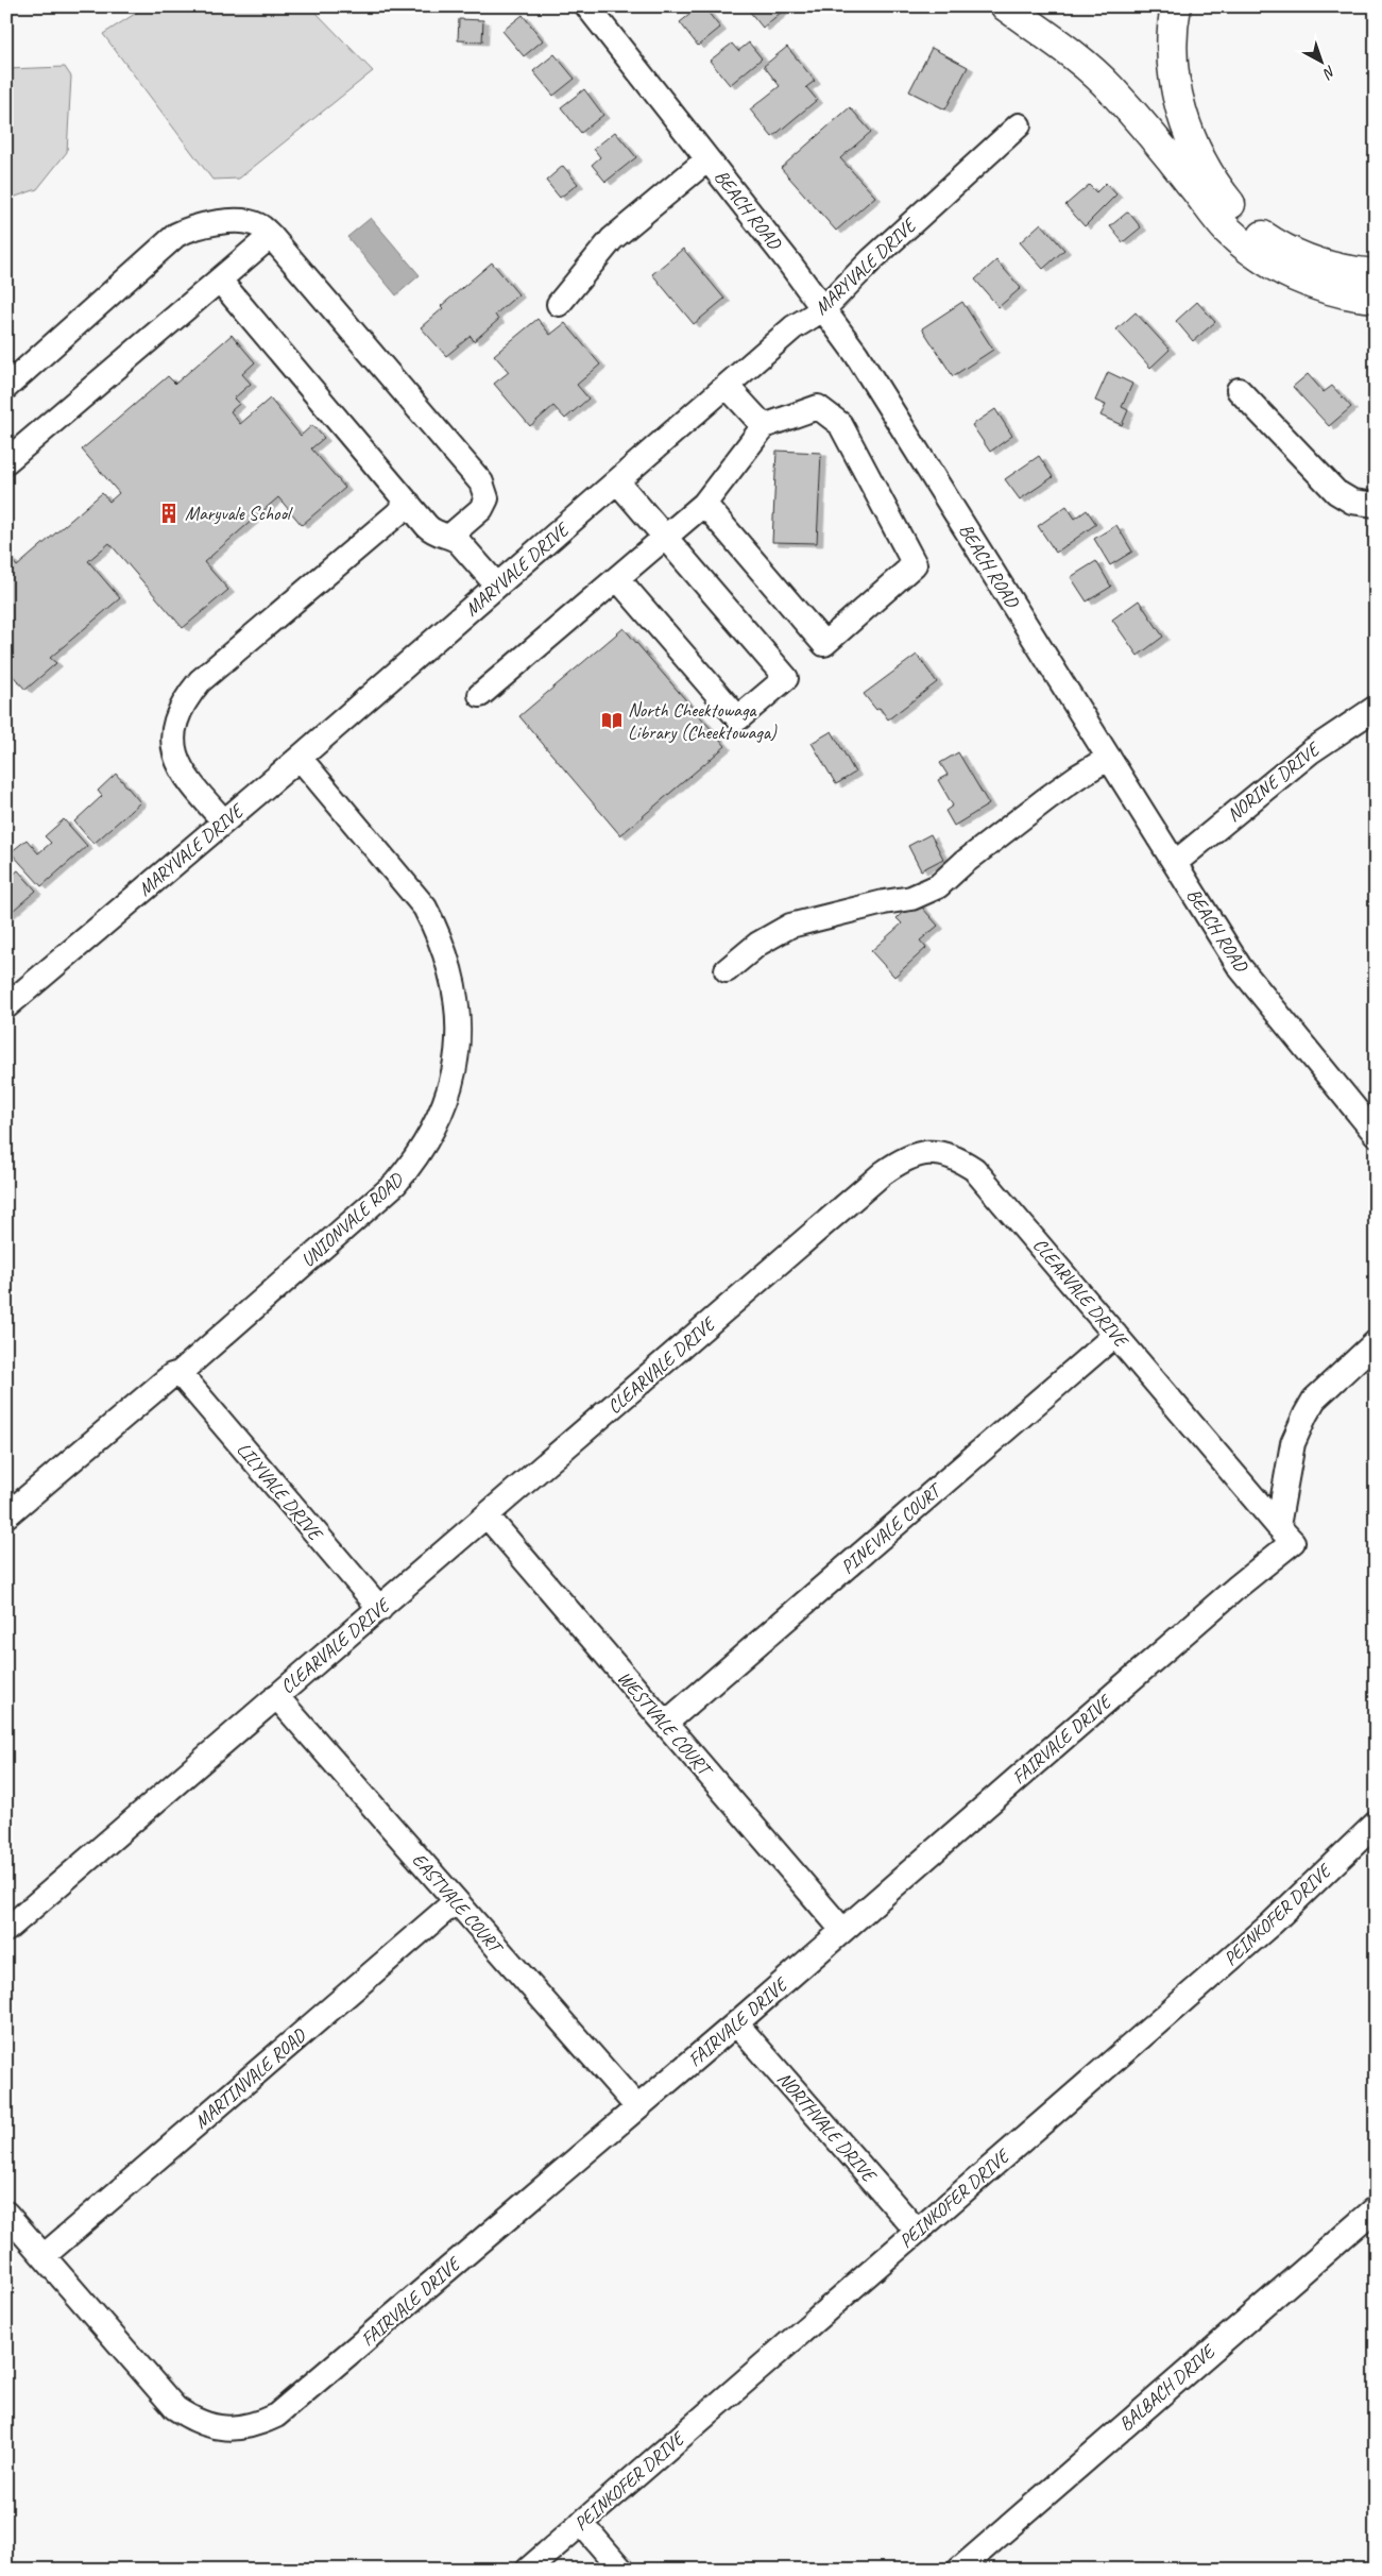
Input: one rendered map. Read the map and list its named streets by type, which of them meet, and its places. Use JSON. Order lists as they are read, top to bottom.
{
  "streets": {
    "street": [
      "BEACH ROAD",
      "MARYVALE DRIVE",
      "NORINE DRIVE",
      "UNIONVALE ROAD",
      "CLEARVALE DRIVE",
      "LILYVALE DRIVE",
      "PINEVALE COURT",
      "WESTVALE COURT",
      "FAIRVALE DRIVE",
      "EASTVALE COURT",
      "PEINKOFER DRIVE",
      "MARTINVALE ROAD",
      "NORTHVALE DRIVE",
      "BALBACH DRIVE"
    ]
  },
  "crossings": [
    ["BEACH ROAD", "MARYVALE DRIVE"],
    ["BEACH ROAD", "NORINE DRIVE"],
    ["MARYVALE DRIVE", "UNIONVALE ROAD"],
    ["UNIONVALE ROAD", "LILYVALE DRIVE"],
    ["CLEARVALE DRIVE", "LILYVALE DRIVE"],
    ["CLEARVALE DRIVE", "PINEVALE COURT"],
    ["CLEARVALE DRIVE", "WESTVALE COURT"],
    ["CLEARVALE DRIVE", "FAIRVALE DRIVE"],
    ["CLEARVALE DRIVE", "EASTVALE COURT"],
    ["PINEVALE COURT", "WESTVALE COURT"],
    ["WESTVALE COURT", "FAIRVALE DRIVE"],
    ["FAIRVALE DRIVE", "EASTVALE COURT"],
    ["FAIRVALE DRIVE", "MARTINVALE ROAD"],
    ["FAIRVALE DRIVE", "NORTHVALE DRIVE"],
    ["EASTVALE COURT", "MARTINVALE ROAD"],
    ["PEINKOFER DRIVE", "NORTHVALE DRIVE"]
  ],
  "places": {
    "building": ["Maryvale School"],
    "library": ["North Cheektowaga Library (Cheektowaga)"]
  },
  "north": "bottom right"
}
